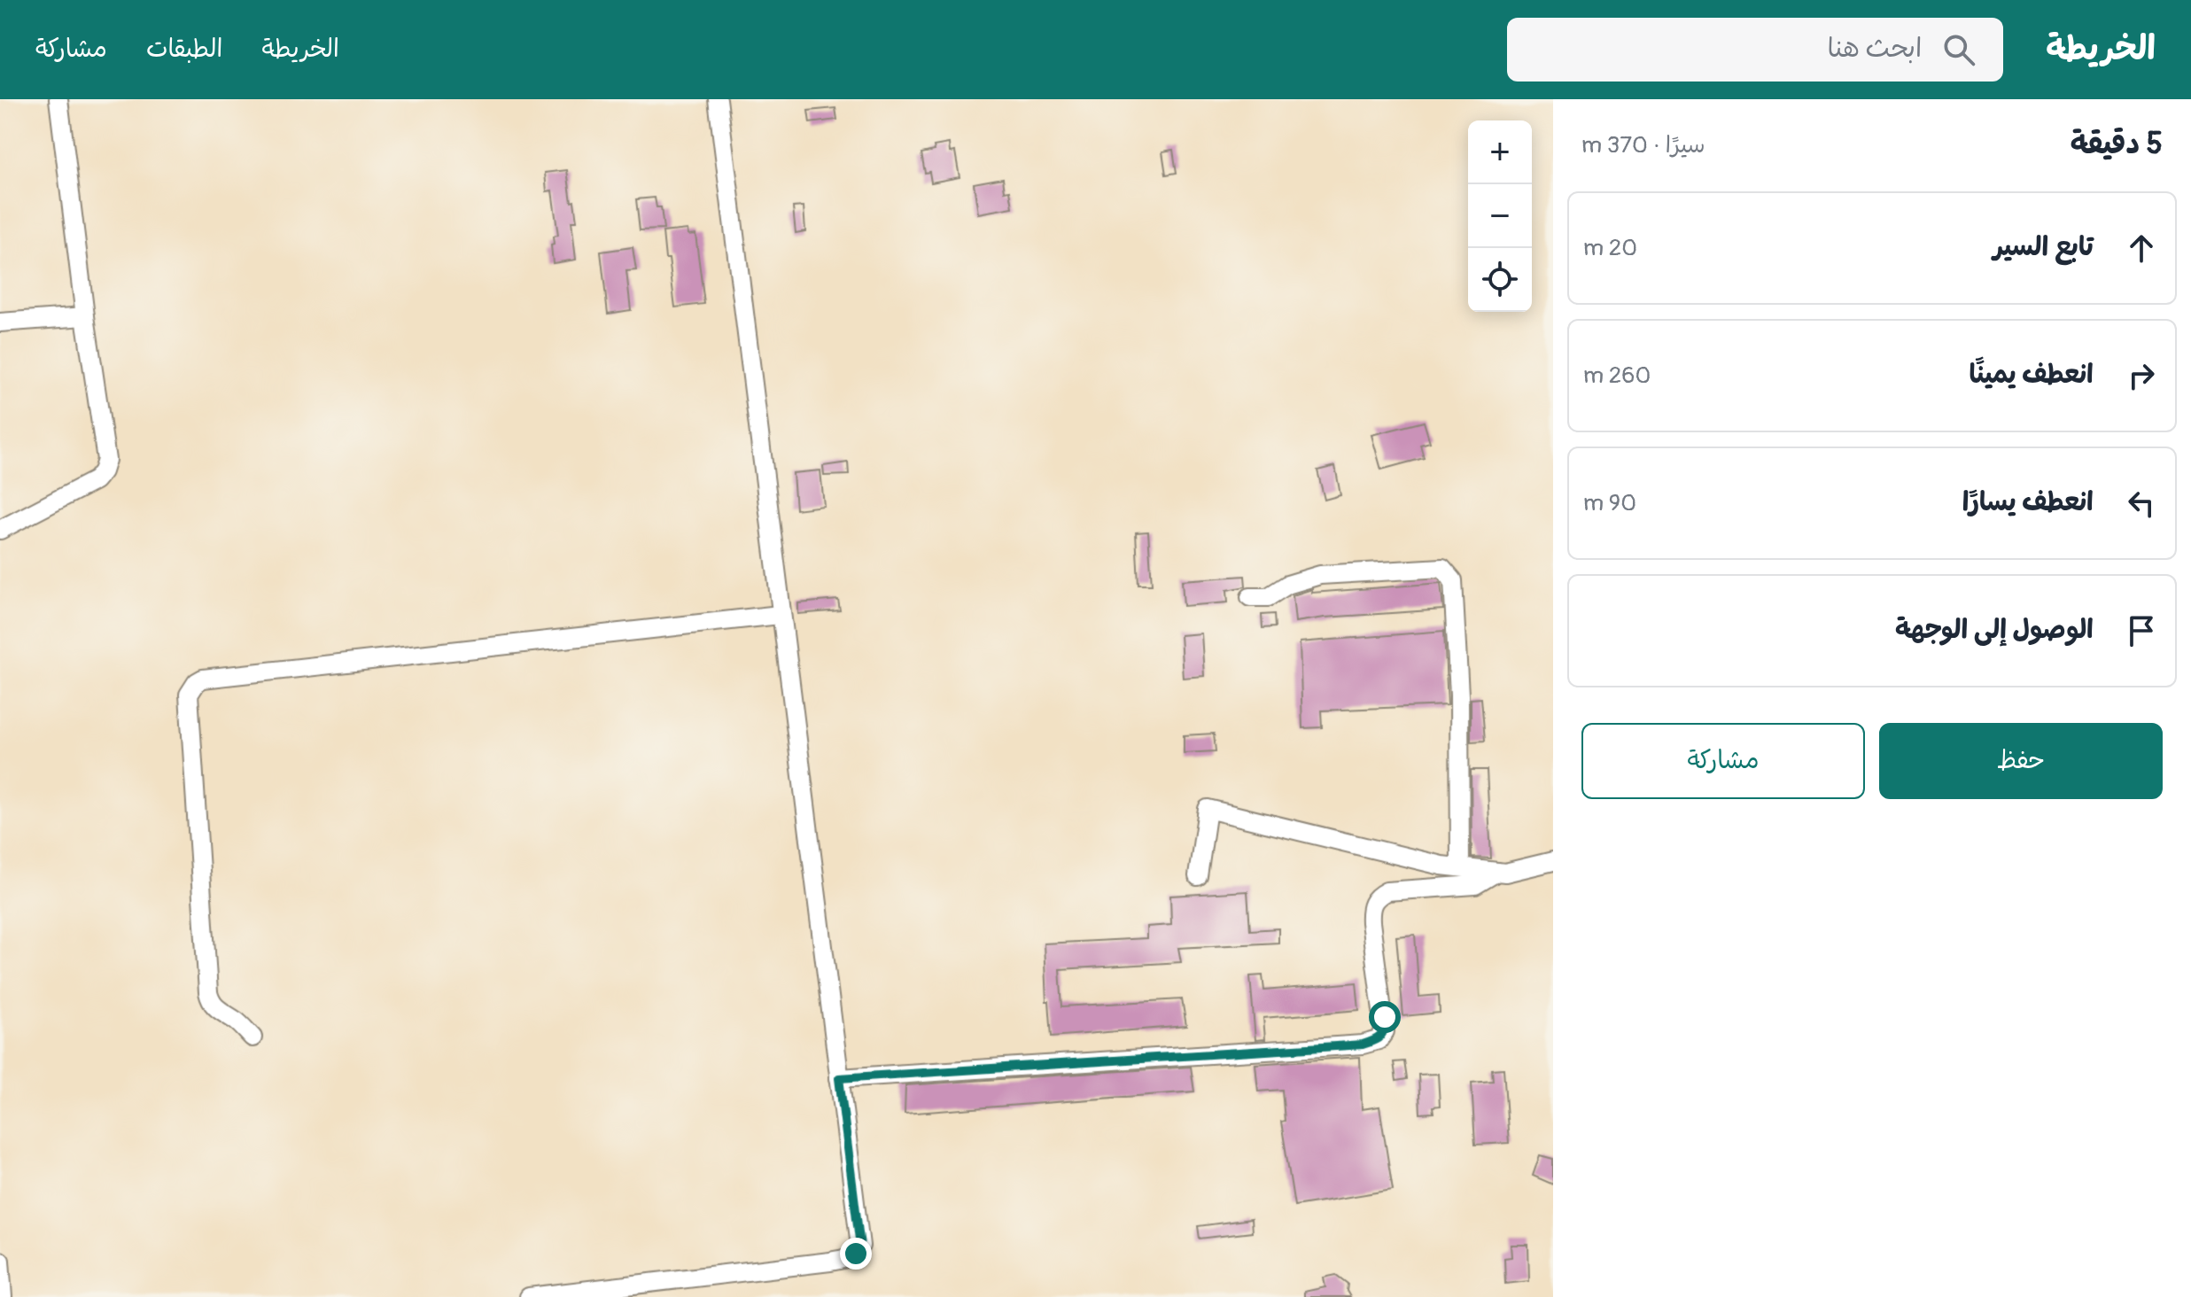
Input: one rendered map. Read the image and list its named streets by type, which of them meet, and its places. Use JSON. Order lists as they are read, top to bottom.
{
  "page": {
    "header": "الخريطة",
    "search": "ابحث هنا",
    "nav": ["الخريطة", "الطبقات", "مشاركة"],
    "heading": ["5 دقيقة", "سيرًا · 370 m"],
    "map_buttons": ["+", "−"],
    "list": [
      ["تابع السير", "20 m"],
      ["انعطف يمينًا", "260 m"],
      ["انعطف يسارًا", "90 m"],
      "الوصول إلى الوجهة"
    ],
    "buttons": ["حفظ", "مشاركة"]
  }
}
